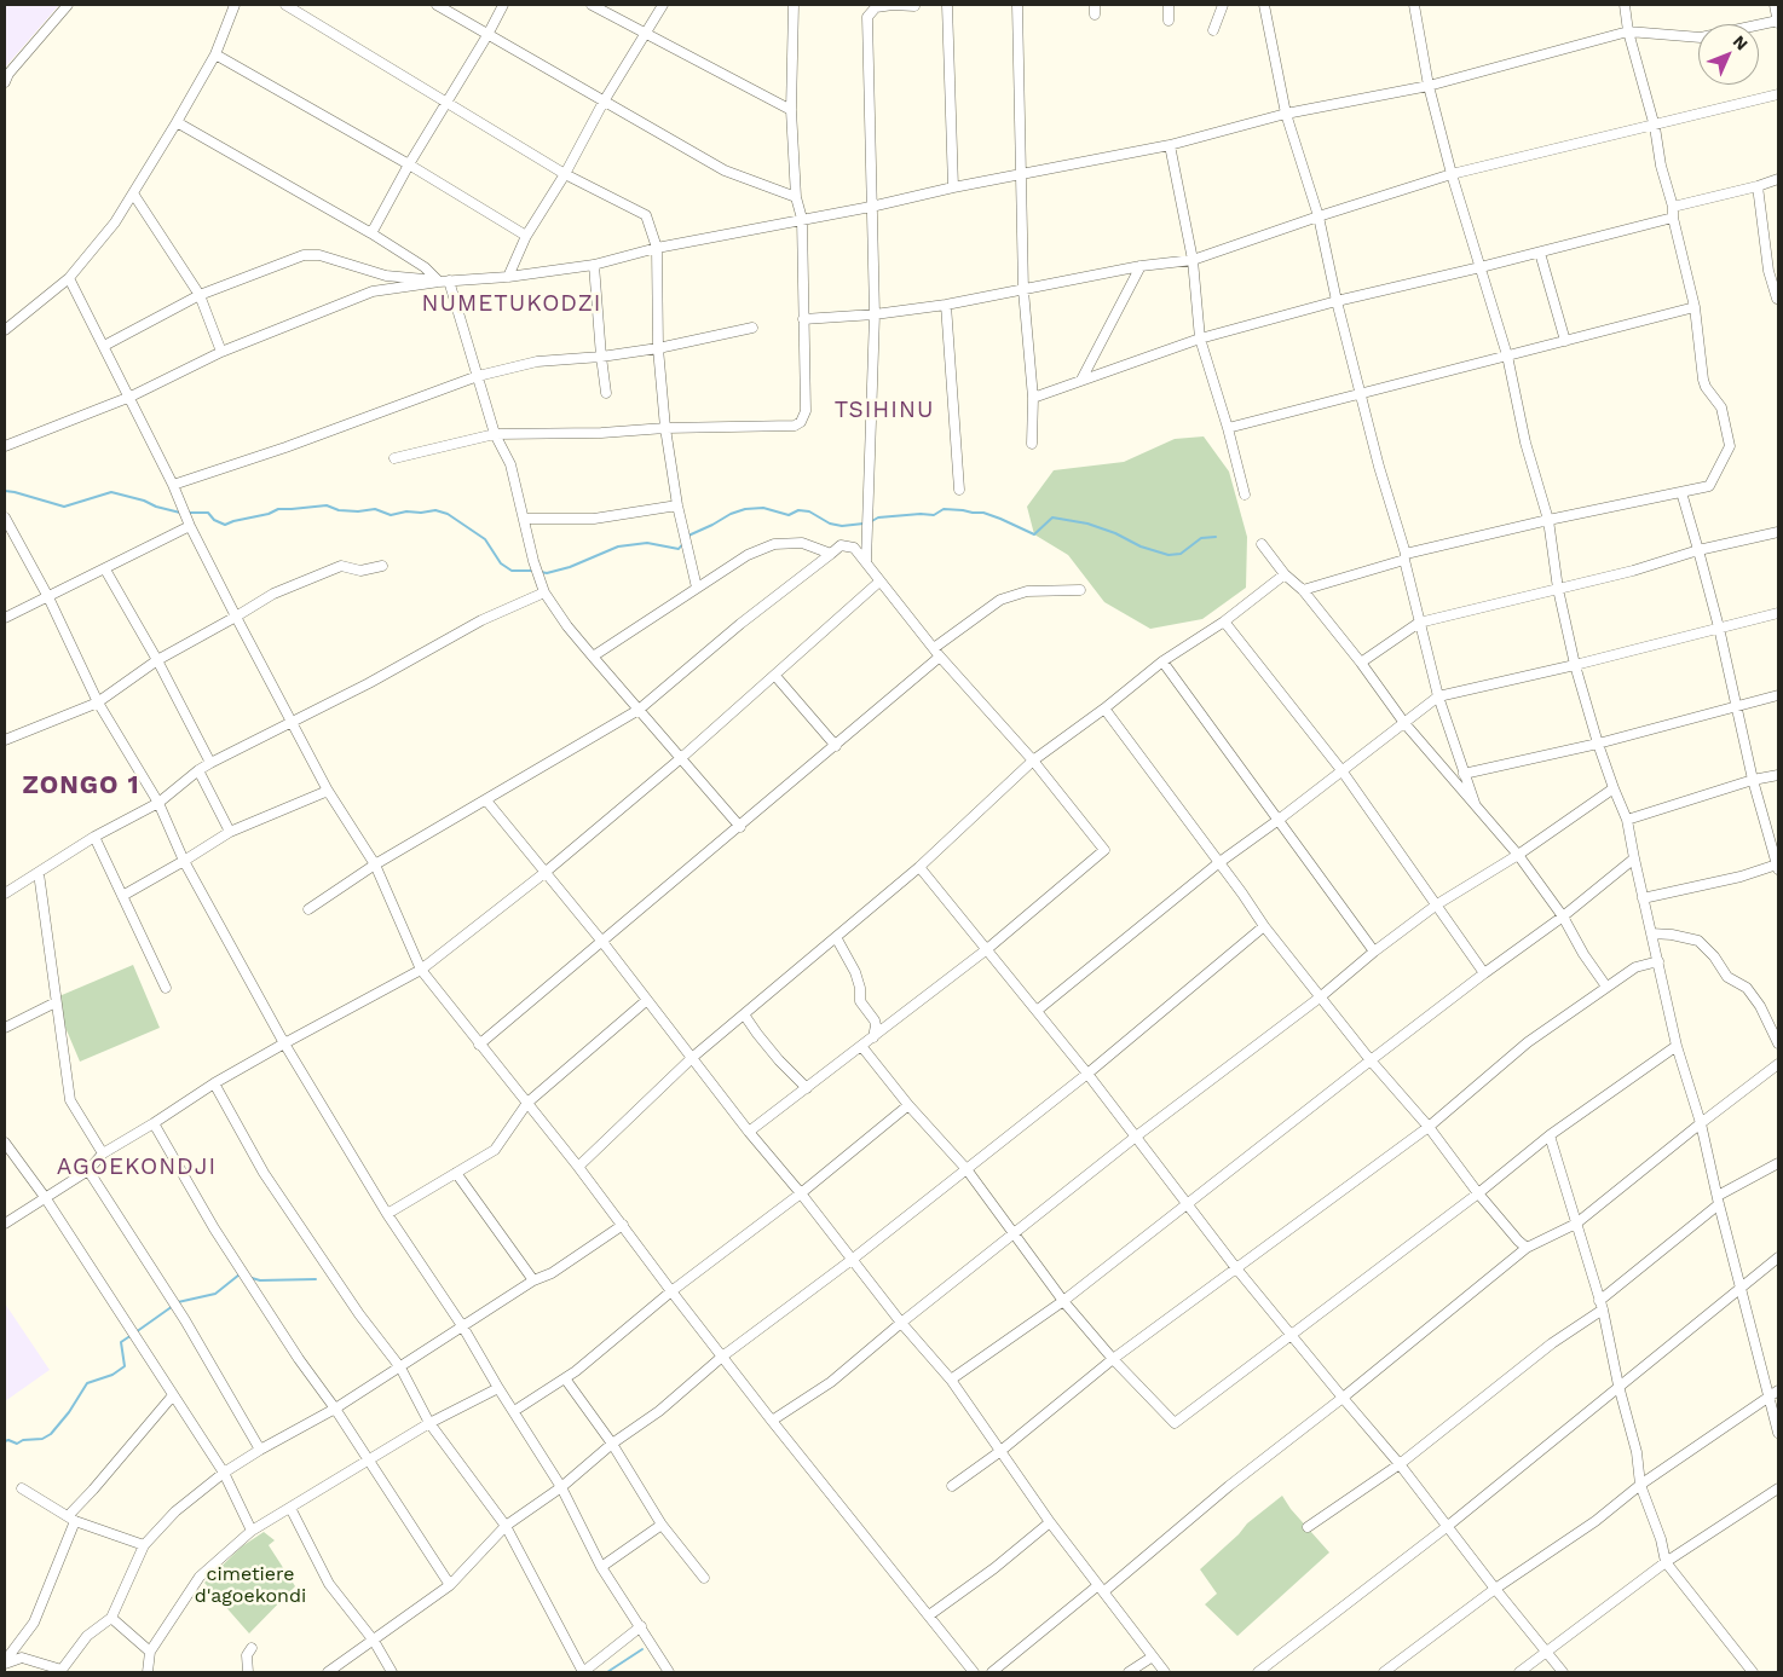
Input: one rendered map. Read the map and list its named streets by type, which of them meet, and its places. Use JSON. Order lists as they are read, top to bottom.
{
  "districts": [
    "NUMETUKODZI",
    "TSIHINU",
    "ZONGO 1",
    "AGOEKONDJI"
  ],
  "parks": ["cimetiere d'agoekondi"],
  "north": "top right"
}
